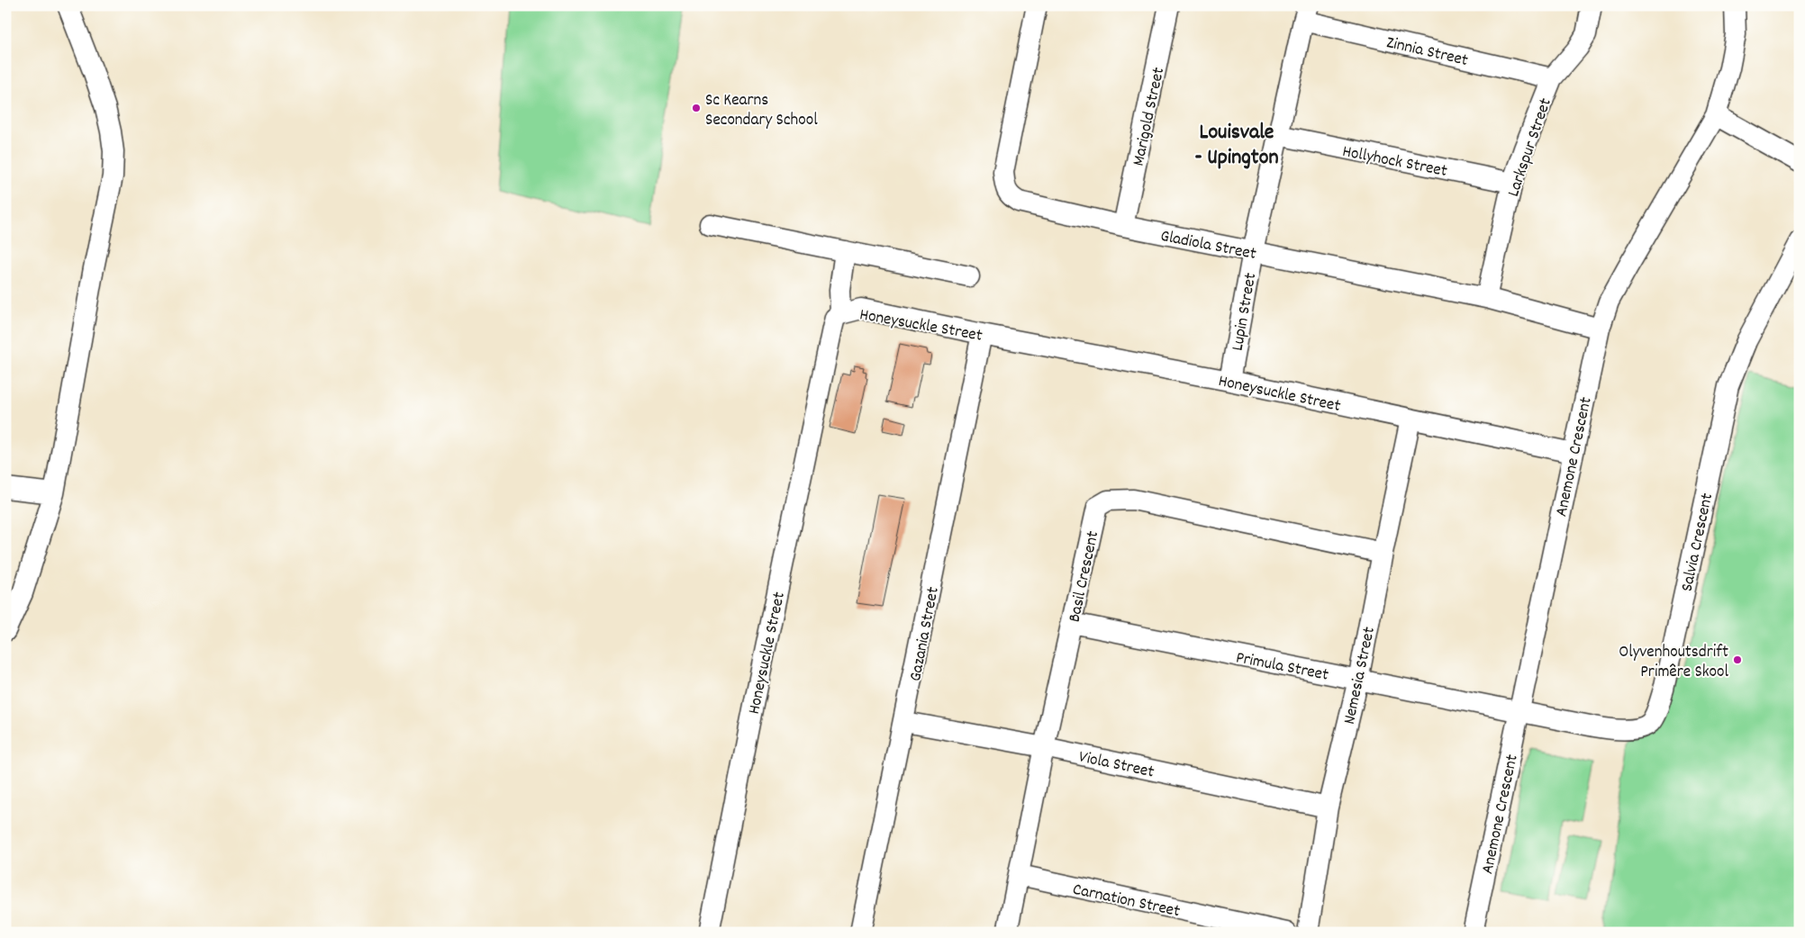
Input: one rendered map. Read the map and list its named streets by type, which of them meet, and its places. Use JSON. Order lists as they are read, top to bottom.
{
  "streets": {
    "street": [
      "Zinnia Street",
      "Marigold Street",
      "Larkspur Street",
      "Hollyhock Street",
      "Gladiola Street",
      "Lupin Street",
      "Honeysuckle Street",
      "Anemone Crescent",
      "Salvia Crescent",
      "Basil Crescent",
      "Gazania Street",
      "Primula Street",
      "Nemesia Street",
      "Viola Street",
      "Carnation Street"
    ]
  },
  "crossings": [
    ["Zinnia Street", "Larkspur Street"],
    ["Zinnia Street", "Lupin Street"],
    ["Marigold Street", "Gladiola Street"],
    ["Larkspur Street", "Hollyhock Street"],
    ["Larkspur Street", "Gladiola Street"],
    ["Hollyhock Street", "Lupin Street"],
    ["Gladiola Street", "Lupin Street"],
    ["Gladiola Street", "Anemone Crescent"],
    ["Lupin Street", "Honeysuckle Street"],
    ["Honeysuckle Street", "Anemone Crescent"],
    ["Honeysuckle Street", "Gazania Street"],
    ["Honeysuckle Street", "Nemesia Street"],
    ["Anemone Crescent", "Salvia Crescent"],
    ["Anemone Crescent", "Primula Street"],
    ["Salvia Crescent", "Primula Street"],
    ["Basil Crescent", "Primula Street"],
    ["Basil Crescent", "Nemesia Street"],
    ["Basil Crescent", "Viola Street"],
    ["Basil Crescent", "Carnation Street"],
    ["Gazania Street", "Viola Street"],
    ["Primula Street", "Nemesia Street"],
    ["Nemesia Street", "Viola Street"]
  ],
  "districts": ["Louisvale - Upington"],
  "places": ["Sc Kearns Secondary School", "Olyvenhoutsdrift Primêre Skool"]
}
